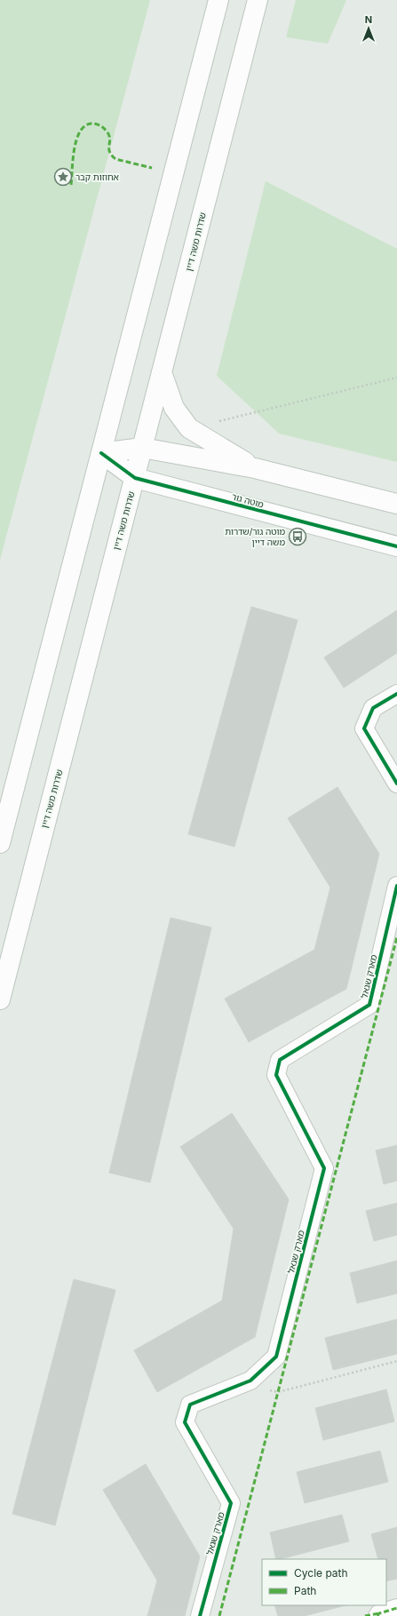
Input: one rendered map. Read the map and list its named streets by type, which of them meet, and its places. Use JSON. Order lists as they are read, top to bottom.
{
  "streets": {
    "main road": ["שדרות משה דיין", "מוטה גור"],
    "street": ["מארק שגאל"]
  },
  "crossings": [
    ["שדרות משה דיין", "מוטה גור"]
  ],
  "places": {
    "place": ["אחוזות קבר"],
    "bus stop": ["מוטה גור/שדרות משה דיין"]
  },
  "legend": ["Cycle path", "Path"],
  "north": "top"
}
